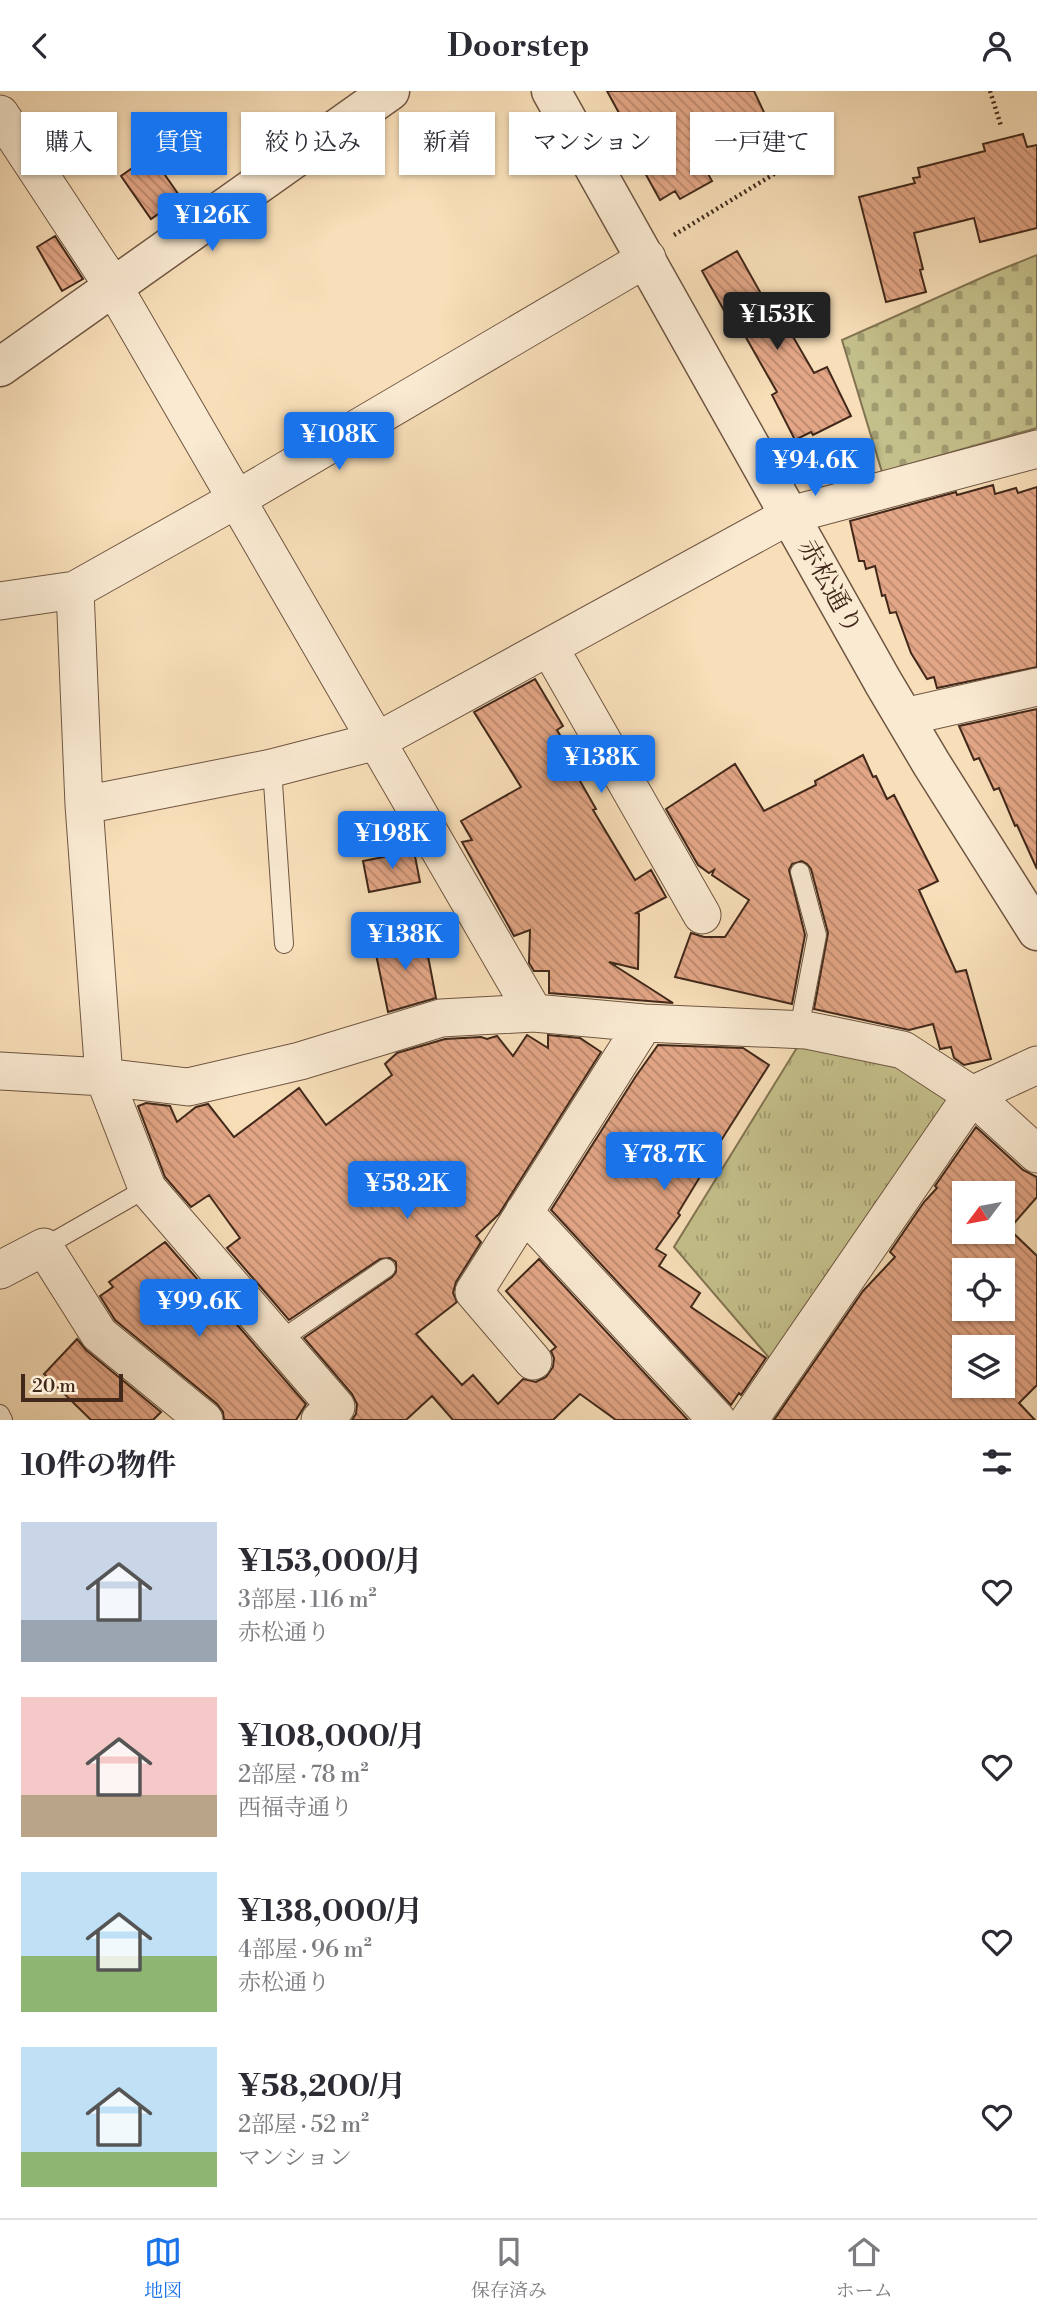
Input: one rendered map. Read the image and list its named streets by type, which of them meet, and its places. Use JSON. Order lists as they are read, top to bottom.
{
  "streets": {
    "street": ["赤松通り"]
  },
  "scale_bar": "20 m",
  "north": "bottom left",
  "page": {
    "header": "Doorstep",
    "chip": [
      "購入",
      "賃貸",
      "絞り込み",
      "新着",
      "マンション",
      "一戸建て"
    ],
    "price": [
      "¥126K",
      "¥153K",
      "¥108K",
      "¥94.6K",
      "¥138K",
      "¥198K",
      "¥138K",
      "¥78.7K",
      "¥58.2K",
      "¥99.6K"
    ],
    "scale": "20 m",
    "heading": "10件の物件",
    "list": [
      {
        "name": "¥153,000/月",
        "note": "3部屋 · 116 m² · 赤松通り"
      },
      {
        "name": "¥108,000/月",
        "note": "2部屋 · 78 m² · 西福寺通り"
      },
      {
        "name": "¥138,000/月",
        "note": "4部屋 · 96 m² · 赤松通り"
      },
      {
        "name": "¥58,200/月",
        "note": "2部屋 · 52 m² · マンション"
      }
    ],
    "tabs": ["地図", "保存済み", "ホーム"]
  }
}
